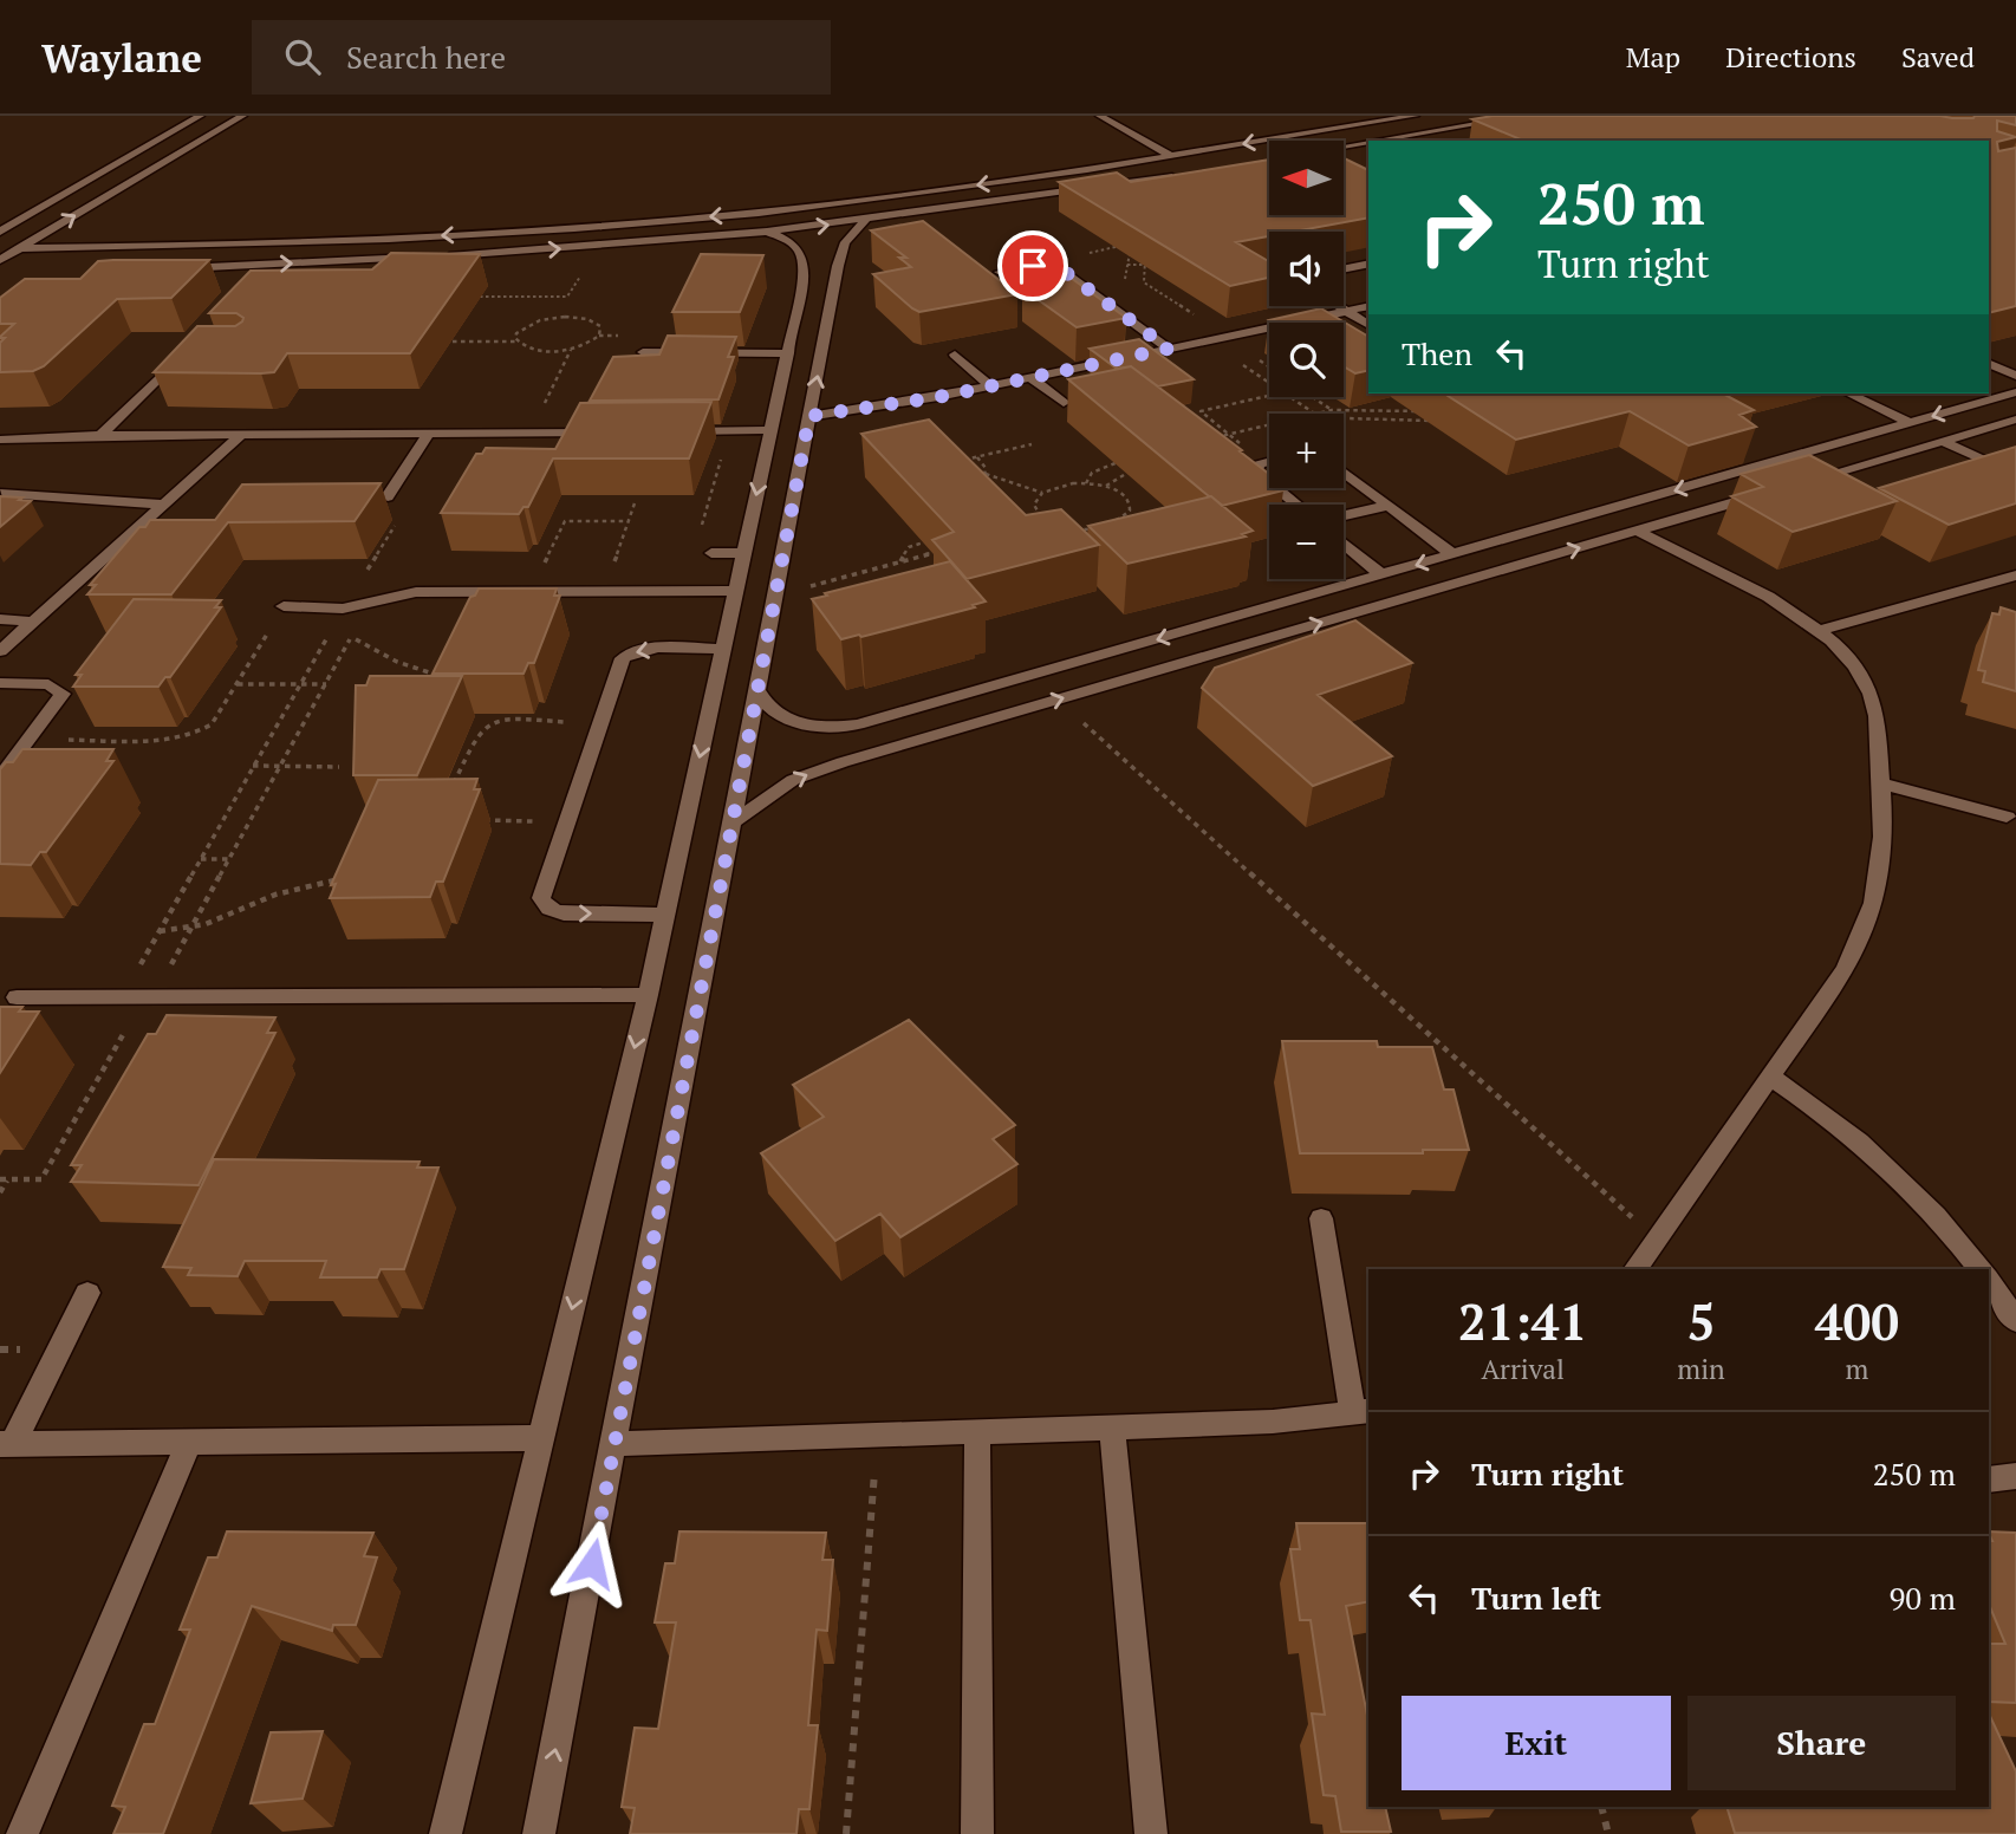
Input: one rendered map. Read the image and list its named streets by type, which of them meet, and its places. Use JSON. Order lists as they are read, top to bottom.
{
  "north": "left",
  "page": {
    "header": "Waylane",
    "search": "Search here",
    "nav": ["Map", "Directions", "Saved"],
    "map_buttons": ["+", "−"],
    "turn": ["250 m", "Turn right"],
    "then": "Then",
    "eta": [
      "21:41",
      "Arrival",
      "5",
      "min",
      "400",
      "m"
    ],
    "list": [
      {
        "name": "Turn right",
        "value": "250 m"
      },
      {
        "name": "Turn left",
        "value": "90 m"
      }
    ],
    "buttons": ["Exit", "Share"]
  }
}
